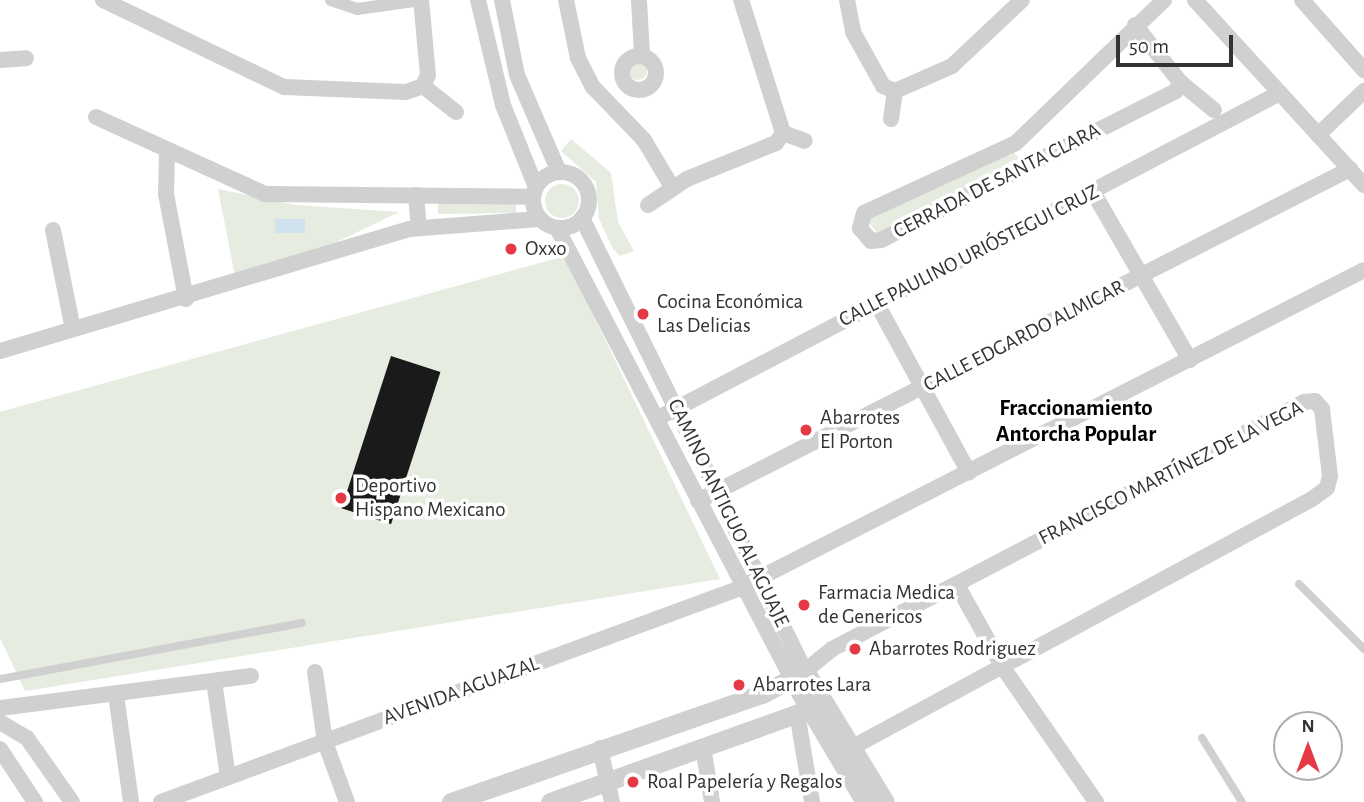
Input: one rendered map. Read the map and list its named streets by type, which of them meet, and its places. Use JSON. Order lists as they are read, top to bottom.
{
  "streets": {
    "street": [
      "CERRADA DE SANTA CLARA",
      "CALLE PAULINO URIÓSTEGUI CRUZ",
      "CALLE EDGARDO ALMICAR",
      "FRANCISCO MARTÍNEZ DE LA VEGA",
      "CAMINO ANTIGUO AL AGUAJE",
      "AVENIDA AGUAZAL"
    ]
  },
  "crossings": [
    ["CALLE PAULINO URIÓSTEGUI CRUZ", "CAMINO ANTIGUO AL AGUAJE"],
    ["CALLE EDGARDO ALMICAR", "CAMINO ANTIGUO AL AGUAJE"],
    ["FRANCISCO MARTÍNEZ DE LA VEGA", "CAMINO ANTIGUO AL AGUAJE"],
    ["CAMINO ANTIGUO AL AGUAJE", "AVENIDA AGUAZAL"]
  ],
  "districts": ["Fraccionamiento Antorcha Popular"],
  "places": [
    "Oxxo",
    "Cocina Económica Las Delicias",
    "Abarrotes El Porton",
    "Deportivo Hispano Mexicano",
    "Farmacia Medica de Genericos",
    "Abarrotes Rodriguez",
    "Abarrotes Lara",
    "Roal Papelería y Regalos"
  ],
  "scale_bar": "50 m",
  "north": "top"
}
